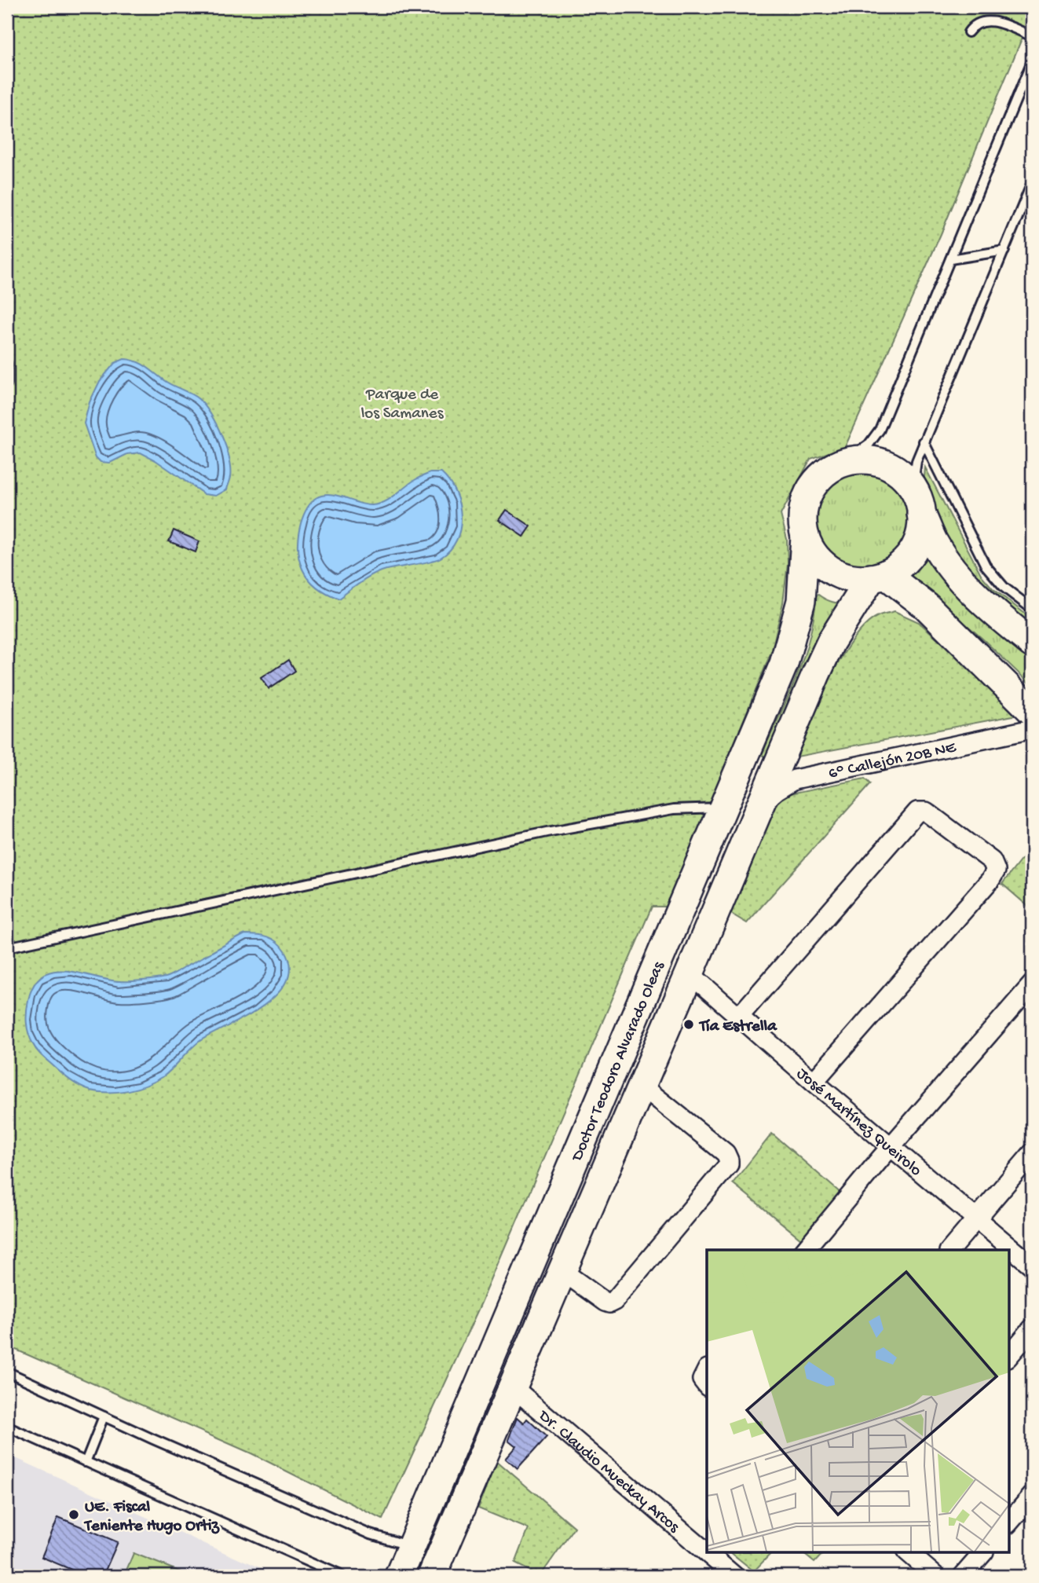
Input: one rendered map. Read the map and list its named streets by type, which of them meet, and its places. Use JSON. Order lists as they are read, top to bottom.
{
  "streets": {
    "main road": ["Doctor Teodoro Alvarado Oleas"],
    "street": ["6° Callejón 20B NE", "José Martínez Queirolo", "Dr. Claudio Mueckay Arcos"]
  },
  "crossings": [
    ["6° Callejón 20B NE", "Doctor Teodoro Alvarado Oleas"],
    ["Doctor Teodoro Alvarado Oleas", "José Martínez Queirolo"],
    ["Doctor Teodoro Alvarado Oleas", "Dr. Claudio Mueckay Arcos"]
  ],
  "parks": ["Parque de los Samanes"],
  "places": ["Tía Estrella", "UE. Fiscal Teniente Hugo Ortiz"]
}
